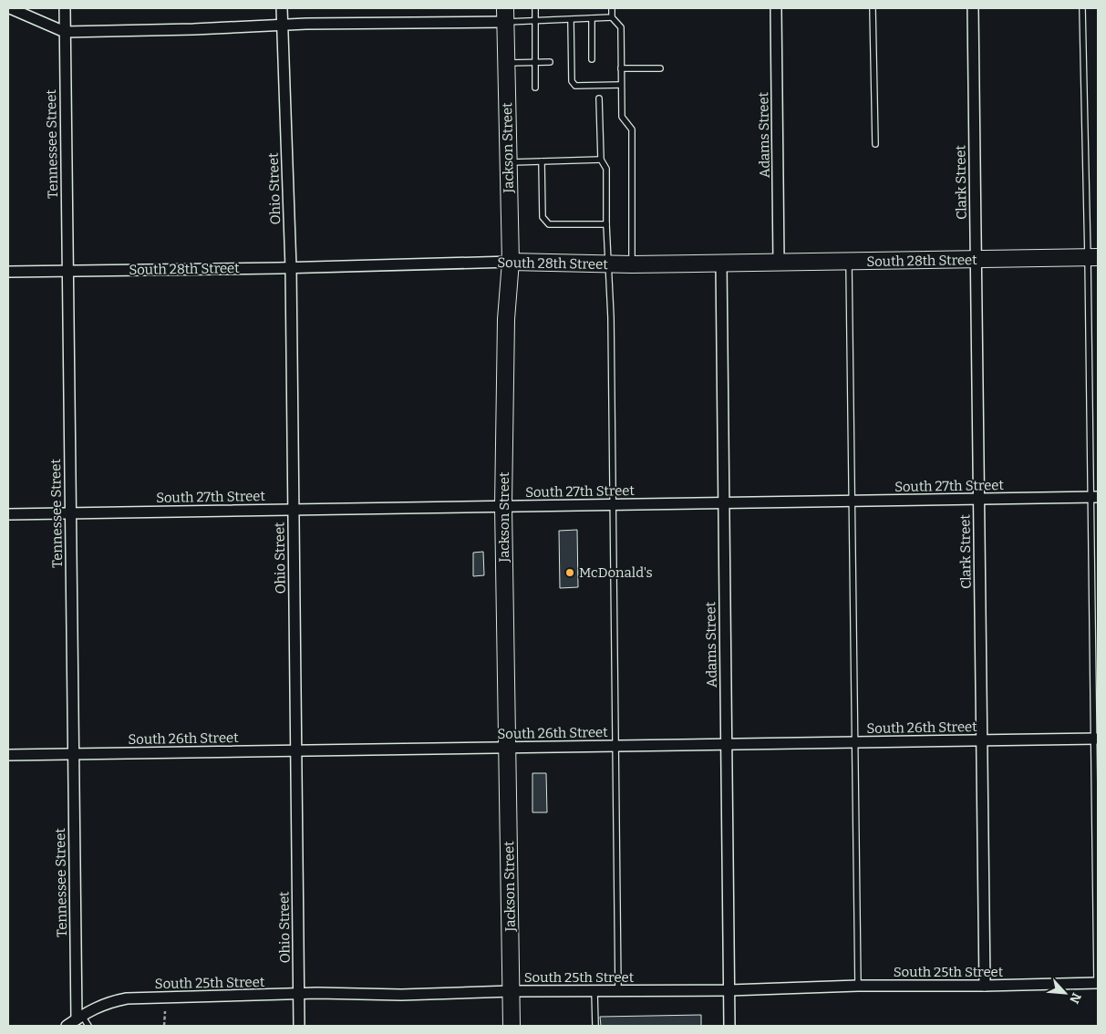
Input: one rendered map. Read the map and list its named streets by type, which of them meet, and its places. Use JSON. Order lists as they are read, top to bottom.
{
  "streets": {
    "main road": ["Jackson Street", "South 28th Street"],
    "street": [
      "Adams Street",
      "Tennessee Street",
      "Clark Street",
      "Ohio Street",
      "South 27th Street",
      "South 26th Street",
      "South 25th Street"
    ]
  },
  "crossings": [
    ["Adams Street", "South 28th Street"],
    ["Adams Street", "South 27th Street"],
    ["Adams Street", "South 26th Street"],
    ["Adams Street", "South 25th Street"],
    ["Tennessee Street", "South 28th Street"],
    ["Tennessee Street", "South 27th Street"],
    ["Tennessee Street", "South 26th Street"],
    ["Tennessee Street", "South 25th Street"],
    ["Jackson Street", "South 28th Street"],
    ["Jackson Street", "South 27th Street"],
    ["Jackson Street", "South 26th Street"],
    ["Jackson Street", "South 25th Street"],
    ["Clark Street", "South 28th Street"],
    ["Clark Street", "South 27th Street"],
    ["Clark Street", "South 26th Street"],
    ["Clark Street", "South 25th Street"],
    ["Ohio Street", "South 28th Street"],
    ["Ohio Street", "South 27th Street"],
    ["Ohio Street", "South 26th Street"],
    ["Ohio Street", "South 25th Street"]
  ],
  "places": ["McDonald's"],
  "north": "bottom right"
}
